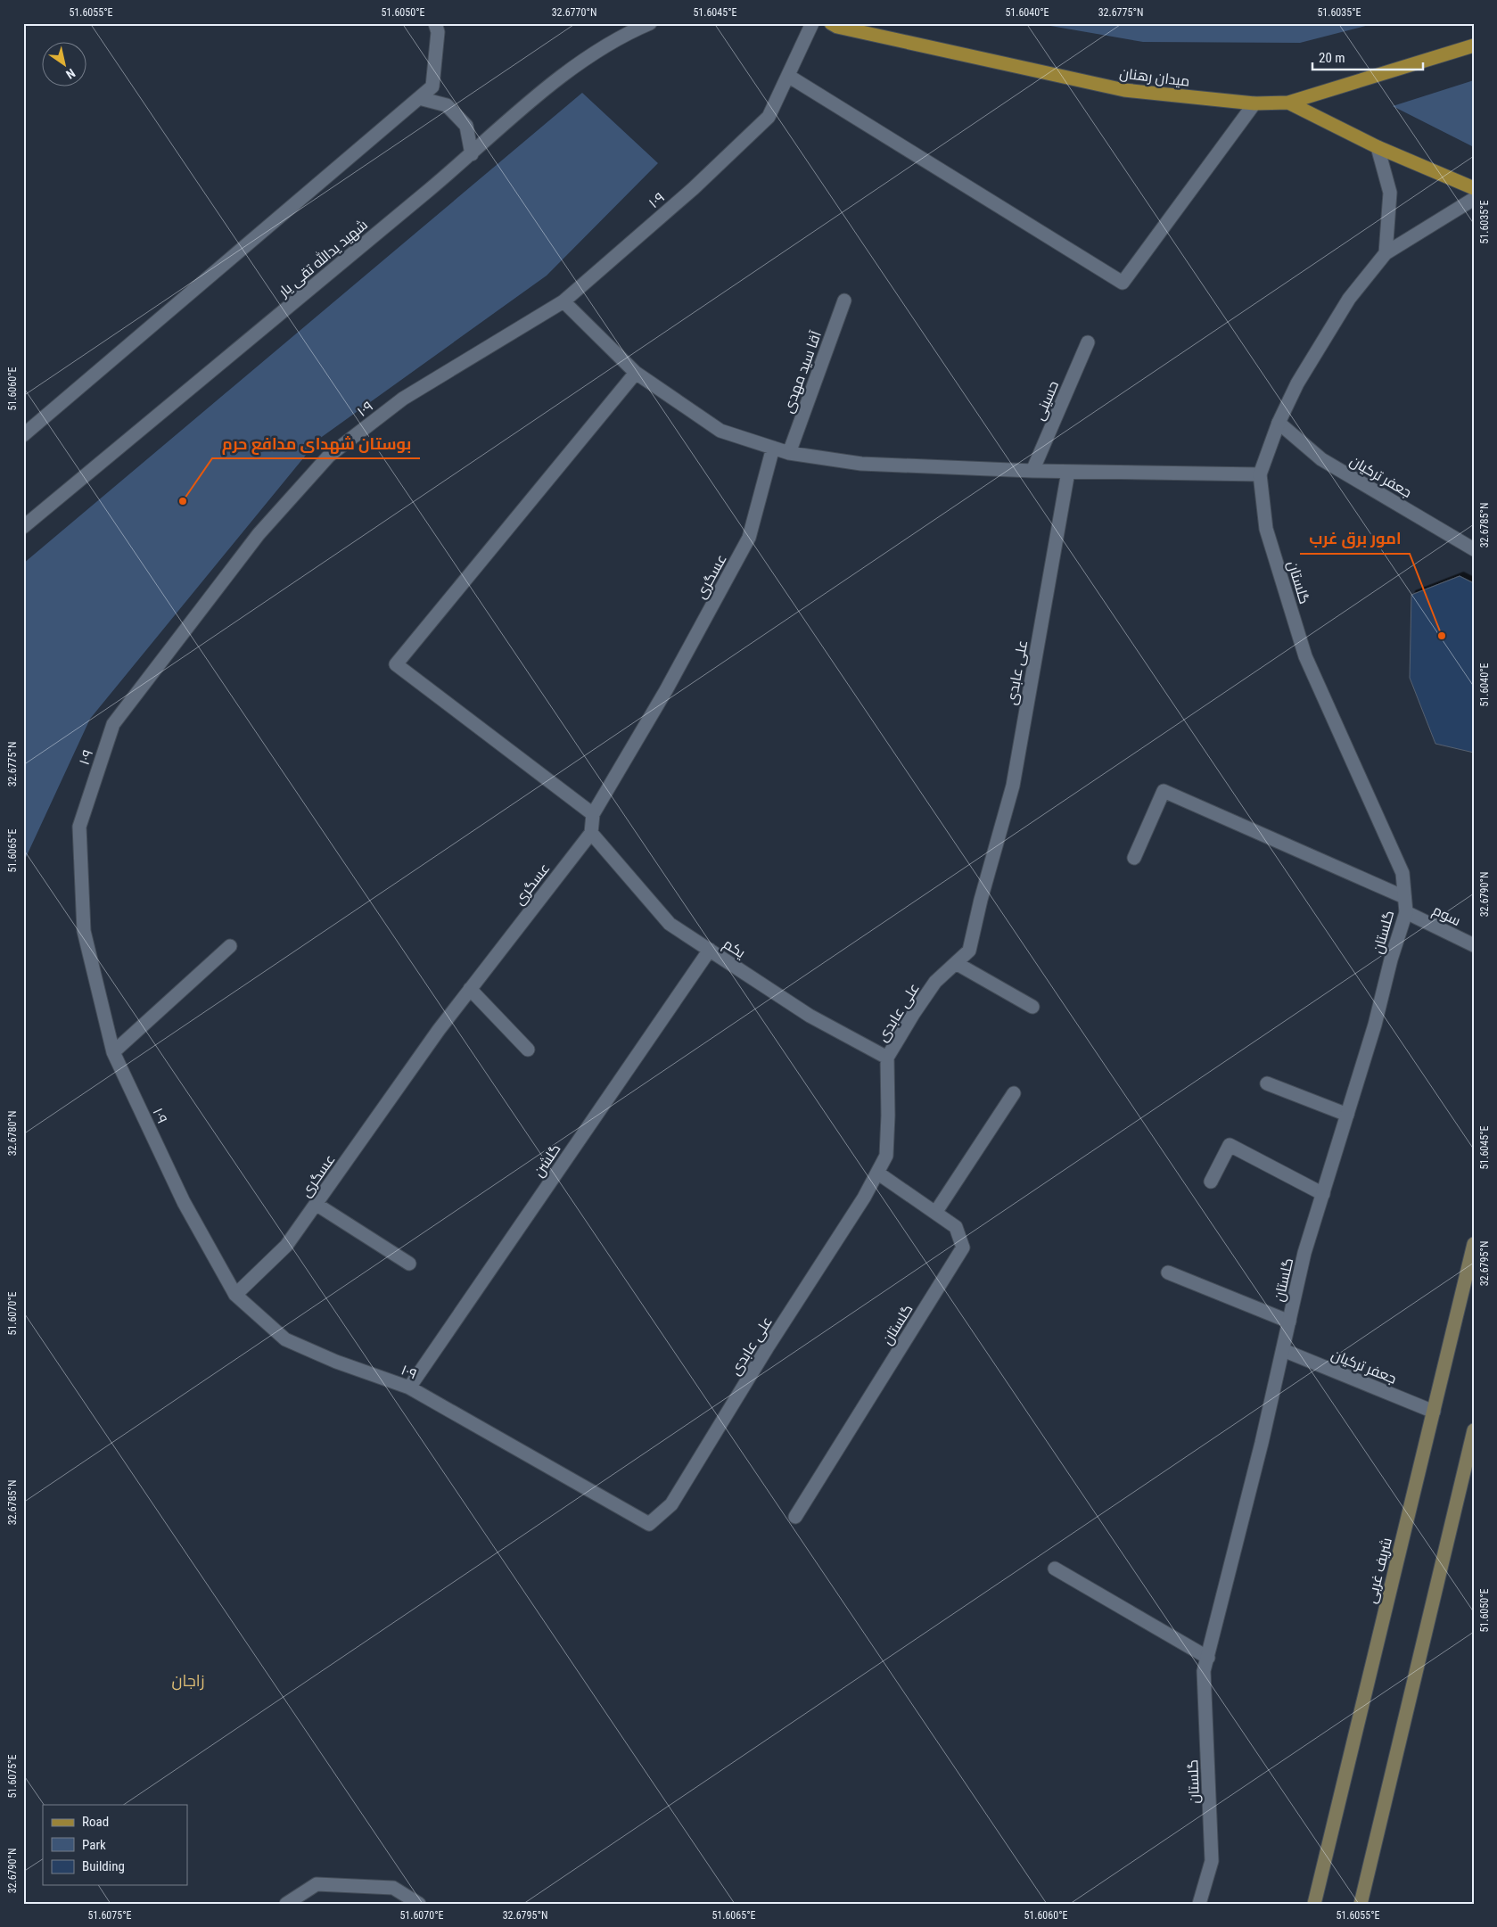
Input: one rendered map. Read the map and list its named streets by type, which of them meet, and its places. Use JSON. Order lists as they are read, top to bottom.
{
  "streets": {
    "main road": ["میدان رهنان", "شریف غربی"],
    "street": [
      "۱۰۹",
      "شهید یدالله تقی یار",
      "آقا سید مهدی",
      "حسینی",
      "جعفر ترکیان",
      "عسگری",
      "گلستان",
      "علی عابدی",
      "سوم",
      "یکم",
      "گلشن"
    ]
  },
  "crossings": [
    ["۱۰۹", "عسگری"],
    ["۱۰۹", "علی عابدی"],
    ["۱۰۹", "گلشن"],
    ["جعفر ترکیان", "گلستان"],
    ["جعفر ترکیان", "شریف غربی"],
    ["عسگری", "یکم"],
    ["گلستان", "علی عابدی"],
    ["گلستان", "سوم"],
    ["علی عابدی", "یکم"],
    ["یکم", "گلشن"]
  ],
  "districts": ["زاجان"],
  "places": ["بوستان شهدای مدافع حرم", "امور برق غرب"],
  "legend": ["Road", "Park", "Building"],
  "scale_bar": "20 m",
  "north": "bottom right",
  "coordinates": [
    "51.6055°E",
    "51.6050°E",
    "32.6770°N",
    "51.6045°E",
    "51.6040°E",
    "32.6775°N",
    "51.6035°E",
    "51.6060°E",
    "32.6785°N",
    "51.6065°E",
    "32.6790°N",
    "32.6780°N",
    "32.6795°N",
    "51.6070°E",
    "51.6075°E"
  ]
}
